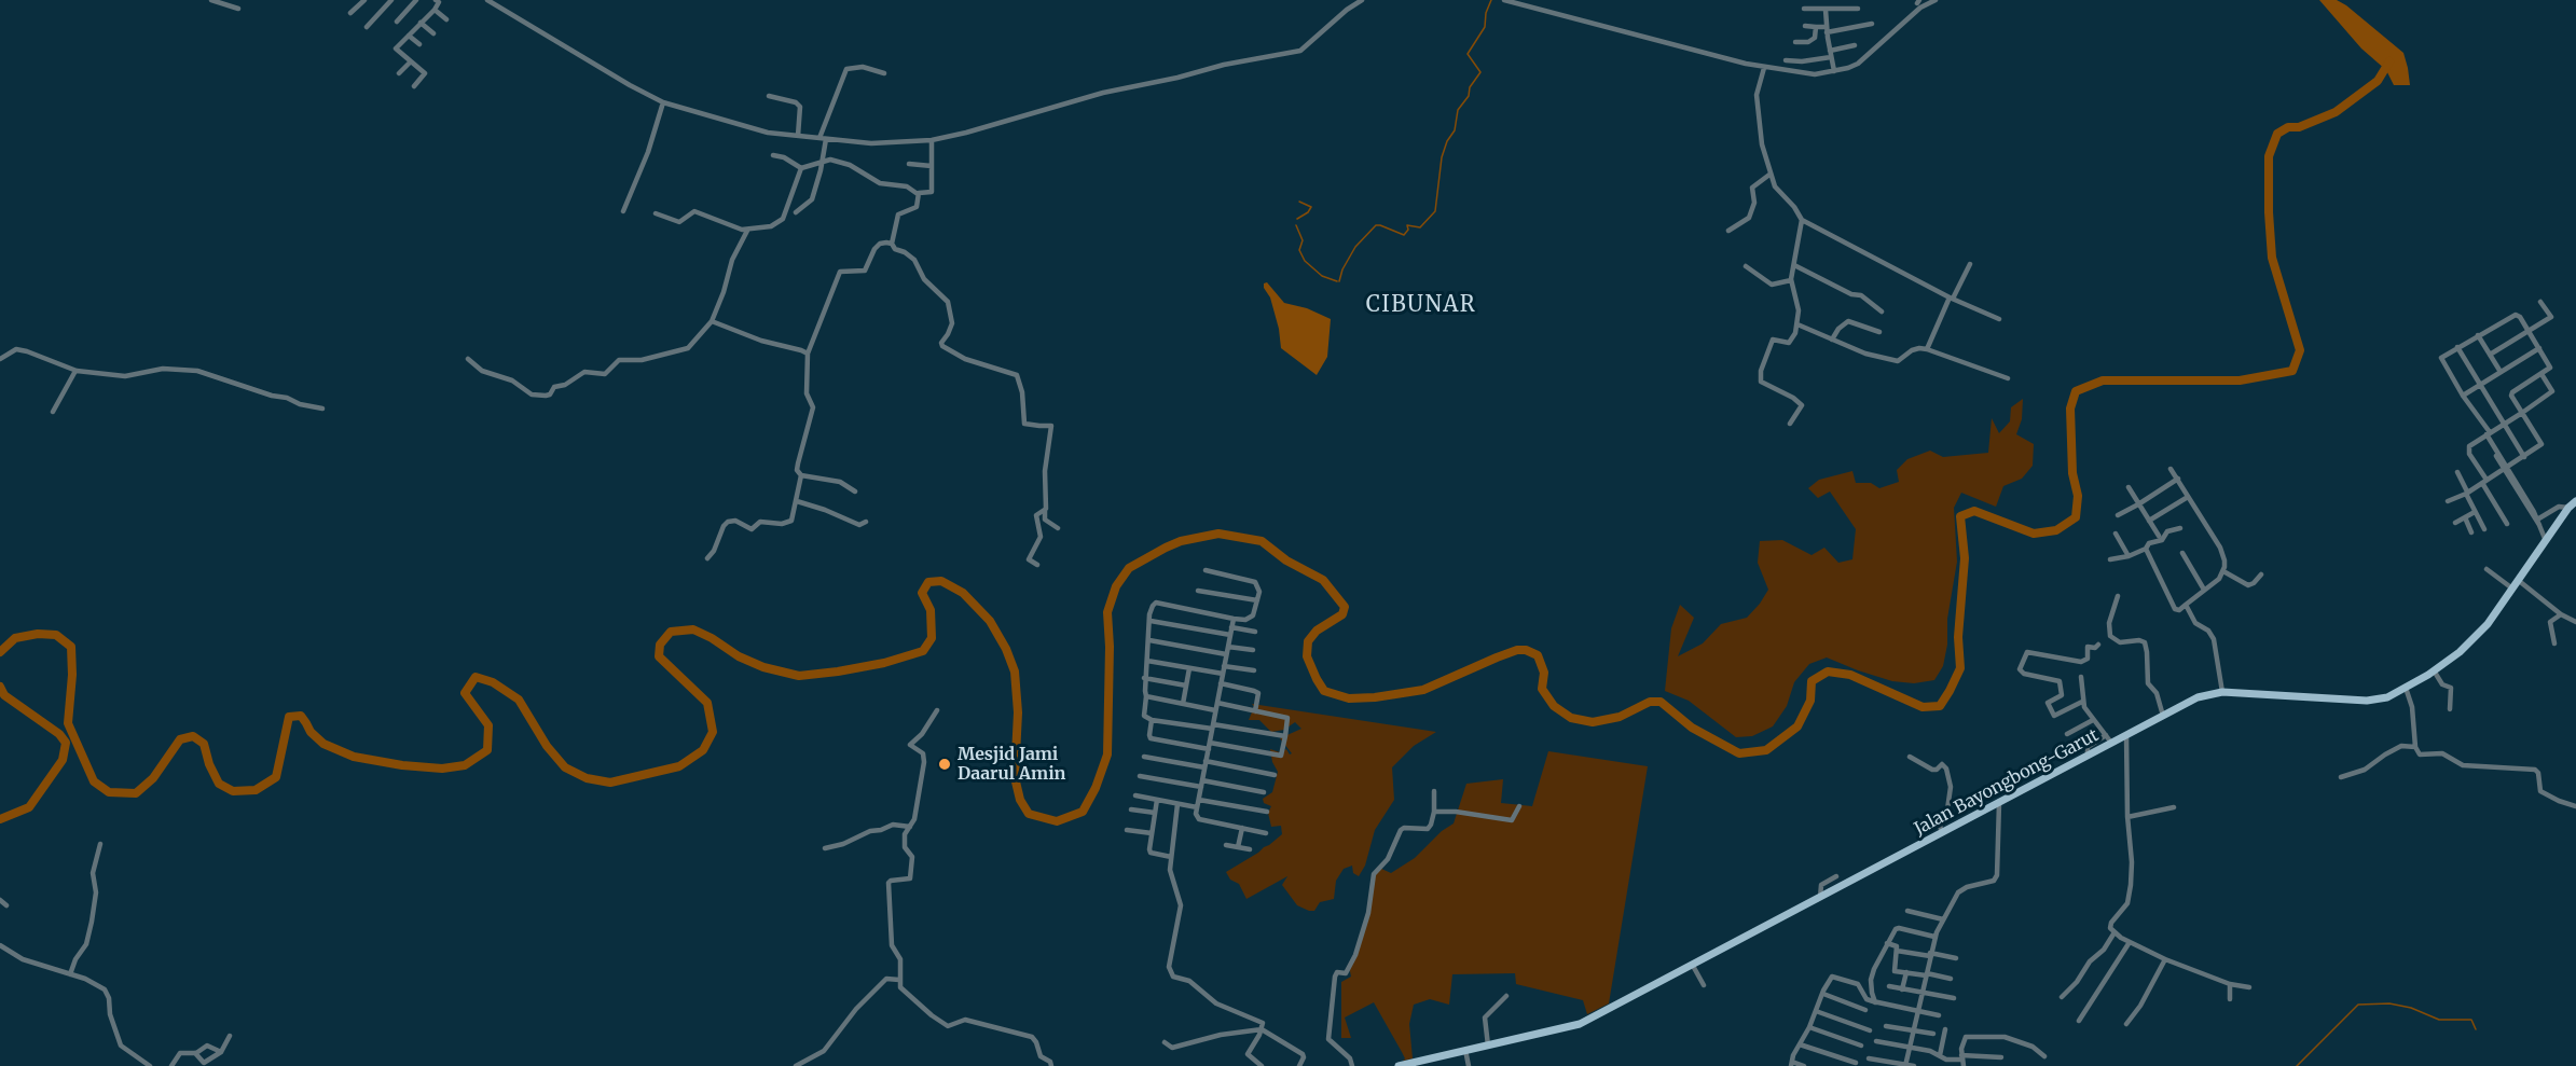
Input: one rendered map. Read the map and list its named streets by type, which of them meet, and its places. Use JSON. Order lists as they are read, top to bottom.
{
  "streets": {
    "main road": ["Jalan Bayongbong-Garut"]
  },
  "districts": ["CIBUNAR"],
  "places": ["Mesjid Jami Daarul Amin"]
}
